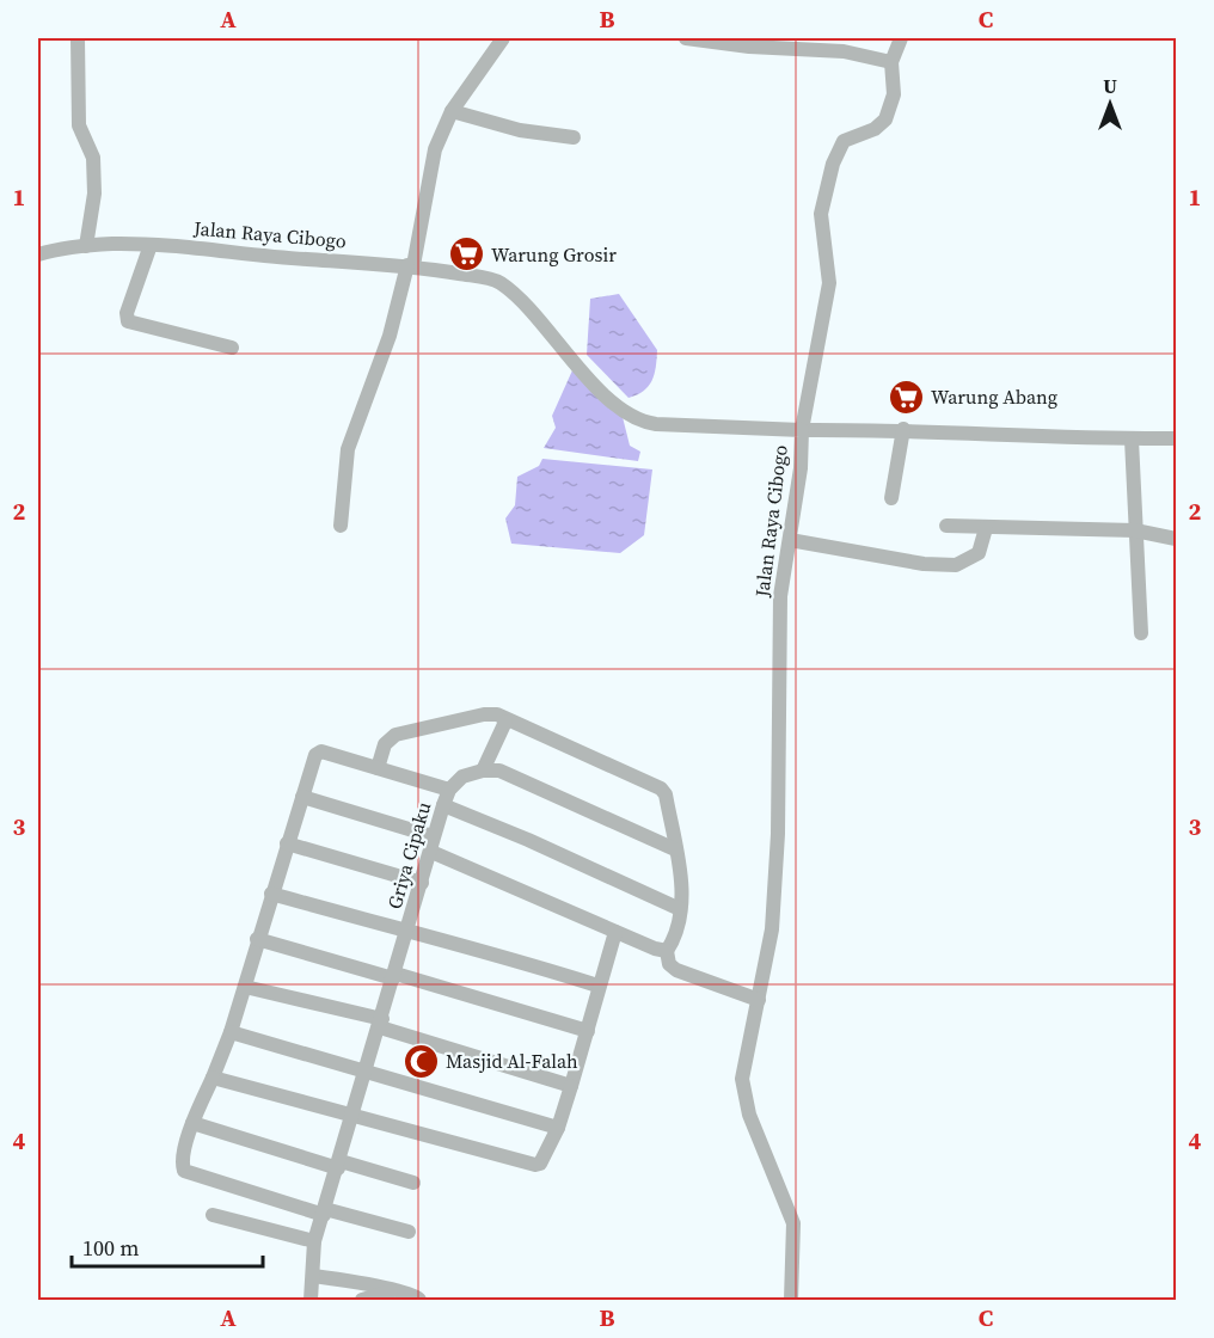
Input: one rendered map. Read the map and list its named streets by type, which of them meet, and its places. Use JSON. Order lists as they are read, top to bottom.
{
  "streets": {
    "street": ["Jalan Raya Cibogo", "Griya Cipaku"]
  },
  "places": {
    "supermarket": ["Warung Grosir", "Warung Abang"],
    "mosque": ["Masjid Al-Falah"]
  },
  "scale_bar": "100 m",
  "north": "top",
  "grid": {
    "columns": ["A", "B", "C"],
    "rows": [
      "1",
      "2",
      "3",
      "4"
    ]
  }
}
